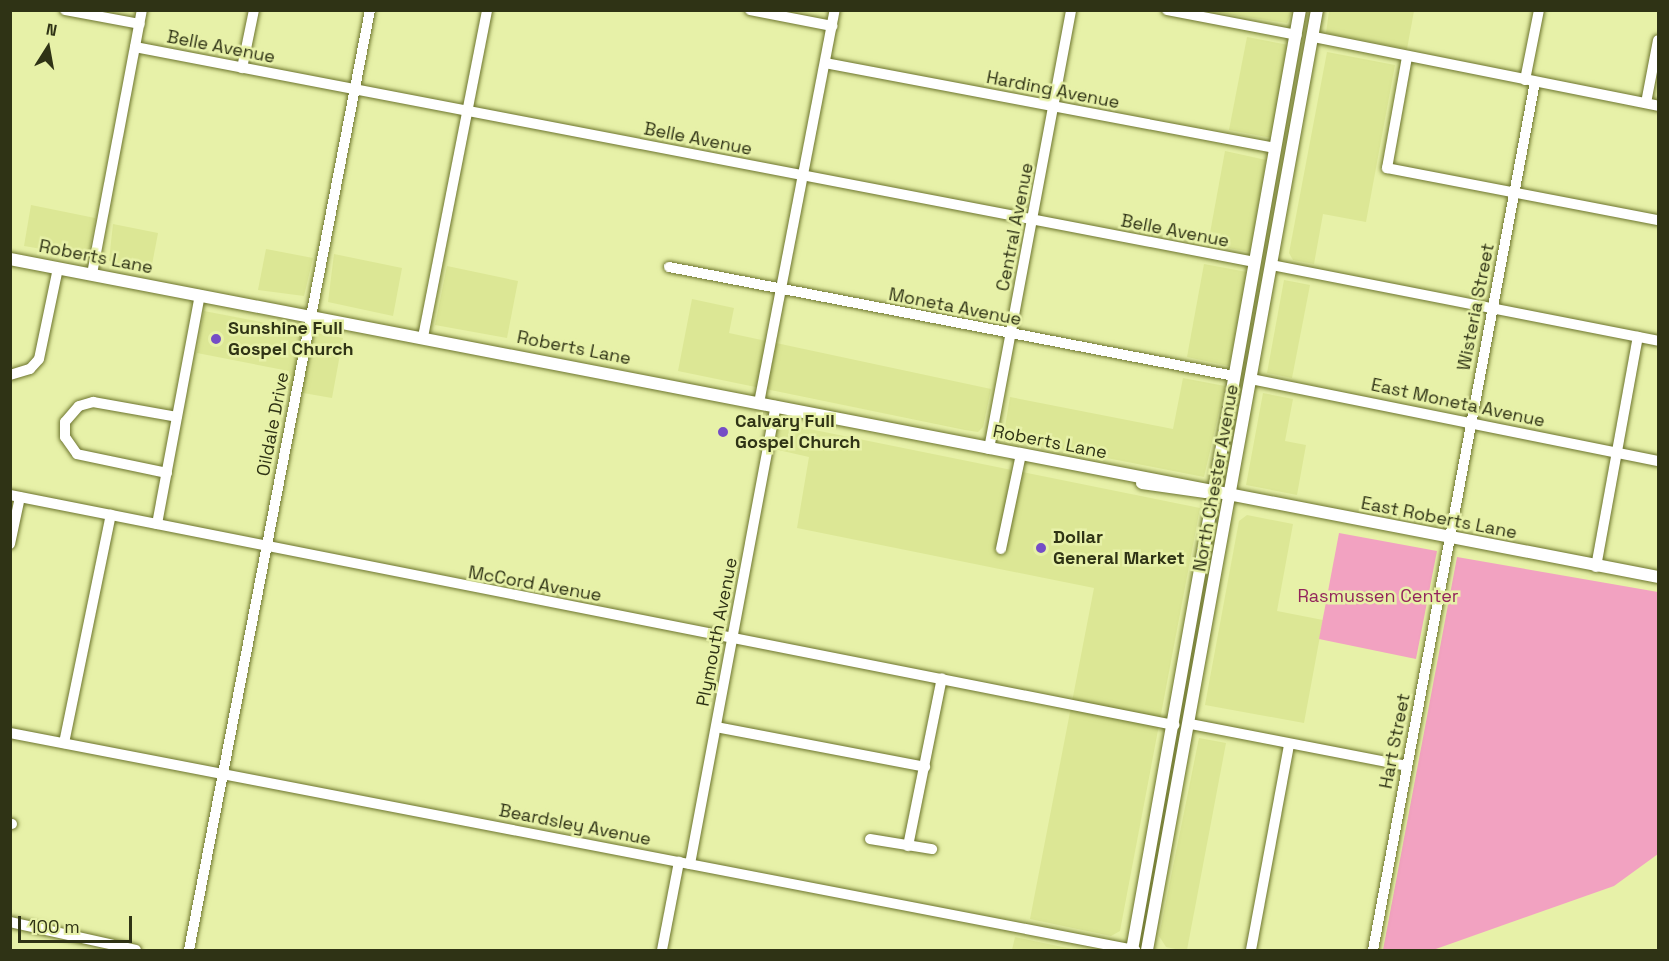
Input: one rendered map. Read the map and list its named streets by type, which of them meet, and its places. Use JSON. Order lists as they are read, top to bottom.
{
  "streets": {
    "main road": ["Roberts Lane", "North Chester Avenue", "East Roberts Lane"],
    "street": [
      "Belle Avenue",
      "Harding Avenue",
      "Central Avenue",
      "Moneta Avenue",
      "Wisteria Street",
      "East Moneta Avenue",
      "Oildale Drive",
      "McCord Avenue",
      "Plymouth Avenue",
      "Hart Street",
      "Beardsley Avenue"
    ]
  },
  "crossings": [
    ["Belle Avenue", "Central Avenue"],
    ["Belle Avenue", "Oildale Drive"],
    ["Belle Avenue", "North Chester Avenue"],
    ["Harding Avenue", "Central Avenue"],
    ["Harding Avenue", "North Chester Avenue"],
    ["Central Avenue", "Roberts Lane"],
    ["Central Avenue", "Moneta Avenue"],
    ["Roberts Lane", "Oildale Drive"],
    ["Roberts Lane", "North Chester Avenue"],
    ["Roberts Lane", "East Roberts Lane"],
    ["Roberts Lane", "Plymouth Avenue"],
    ["Moneta Avenue", "North Chester Avenue"],
    ["Wisteria Street", "East Moneta Avenue"],
    ["Wisteria Street", "East Roberts Lane"],
    ["Wisteria Street", "Hart Street"],
    ["East Moneta Avenue", "North Chester Avenue"],
    ["Oildale Drive", "McCord Avenue"],
    ["Oildale Drive", "Beardsley Avenue"],
    ["North Chester Avenue", "East Roberts Lane"],
    ["North Chester Avenue", "McCord Avenue"],
    ["North Chester Avenue", "Beardsley Avenue"],
    ["East Roberts Lane", "Hart Street"],
    ["McCord Avenue", "Plymouth Avenue"],
    ["Plymouth Avenue", "Beardsley Avenue"]
  ],
  "parks": ["Rasmussen Center"],
  "places": ["Sunshine Full Gospel Church", "Calvary Full Gospel Church", "Dollar General Market"],
  "scale_bar": "100 m",
  "north": "top"
}
